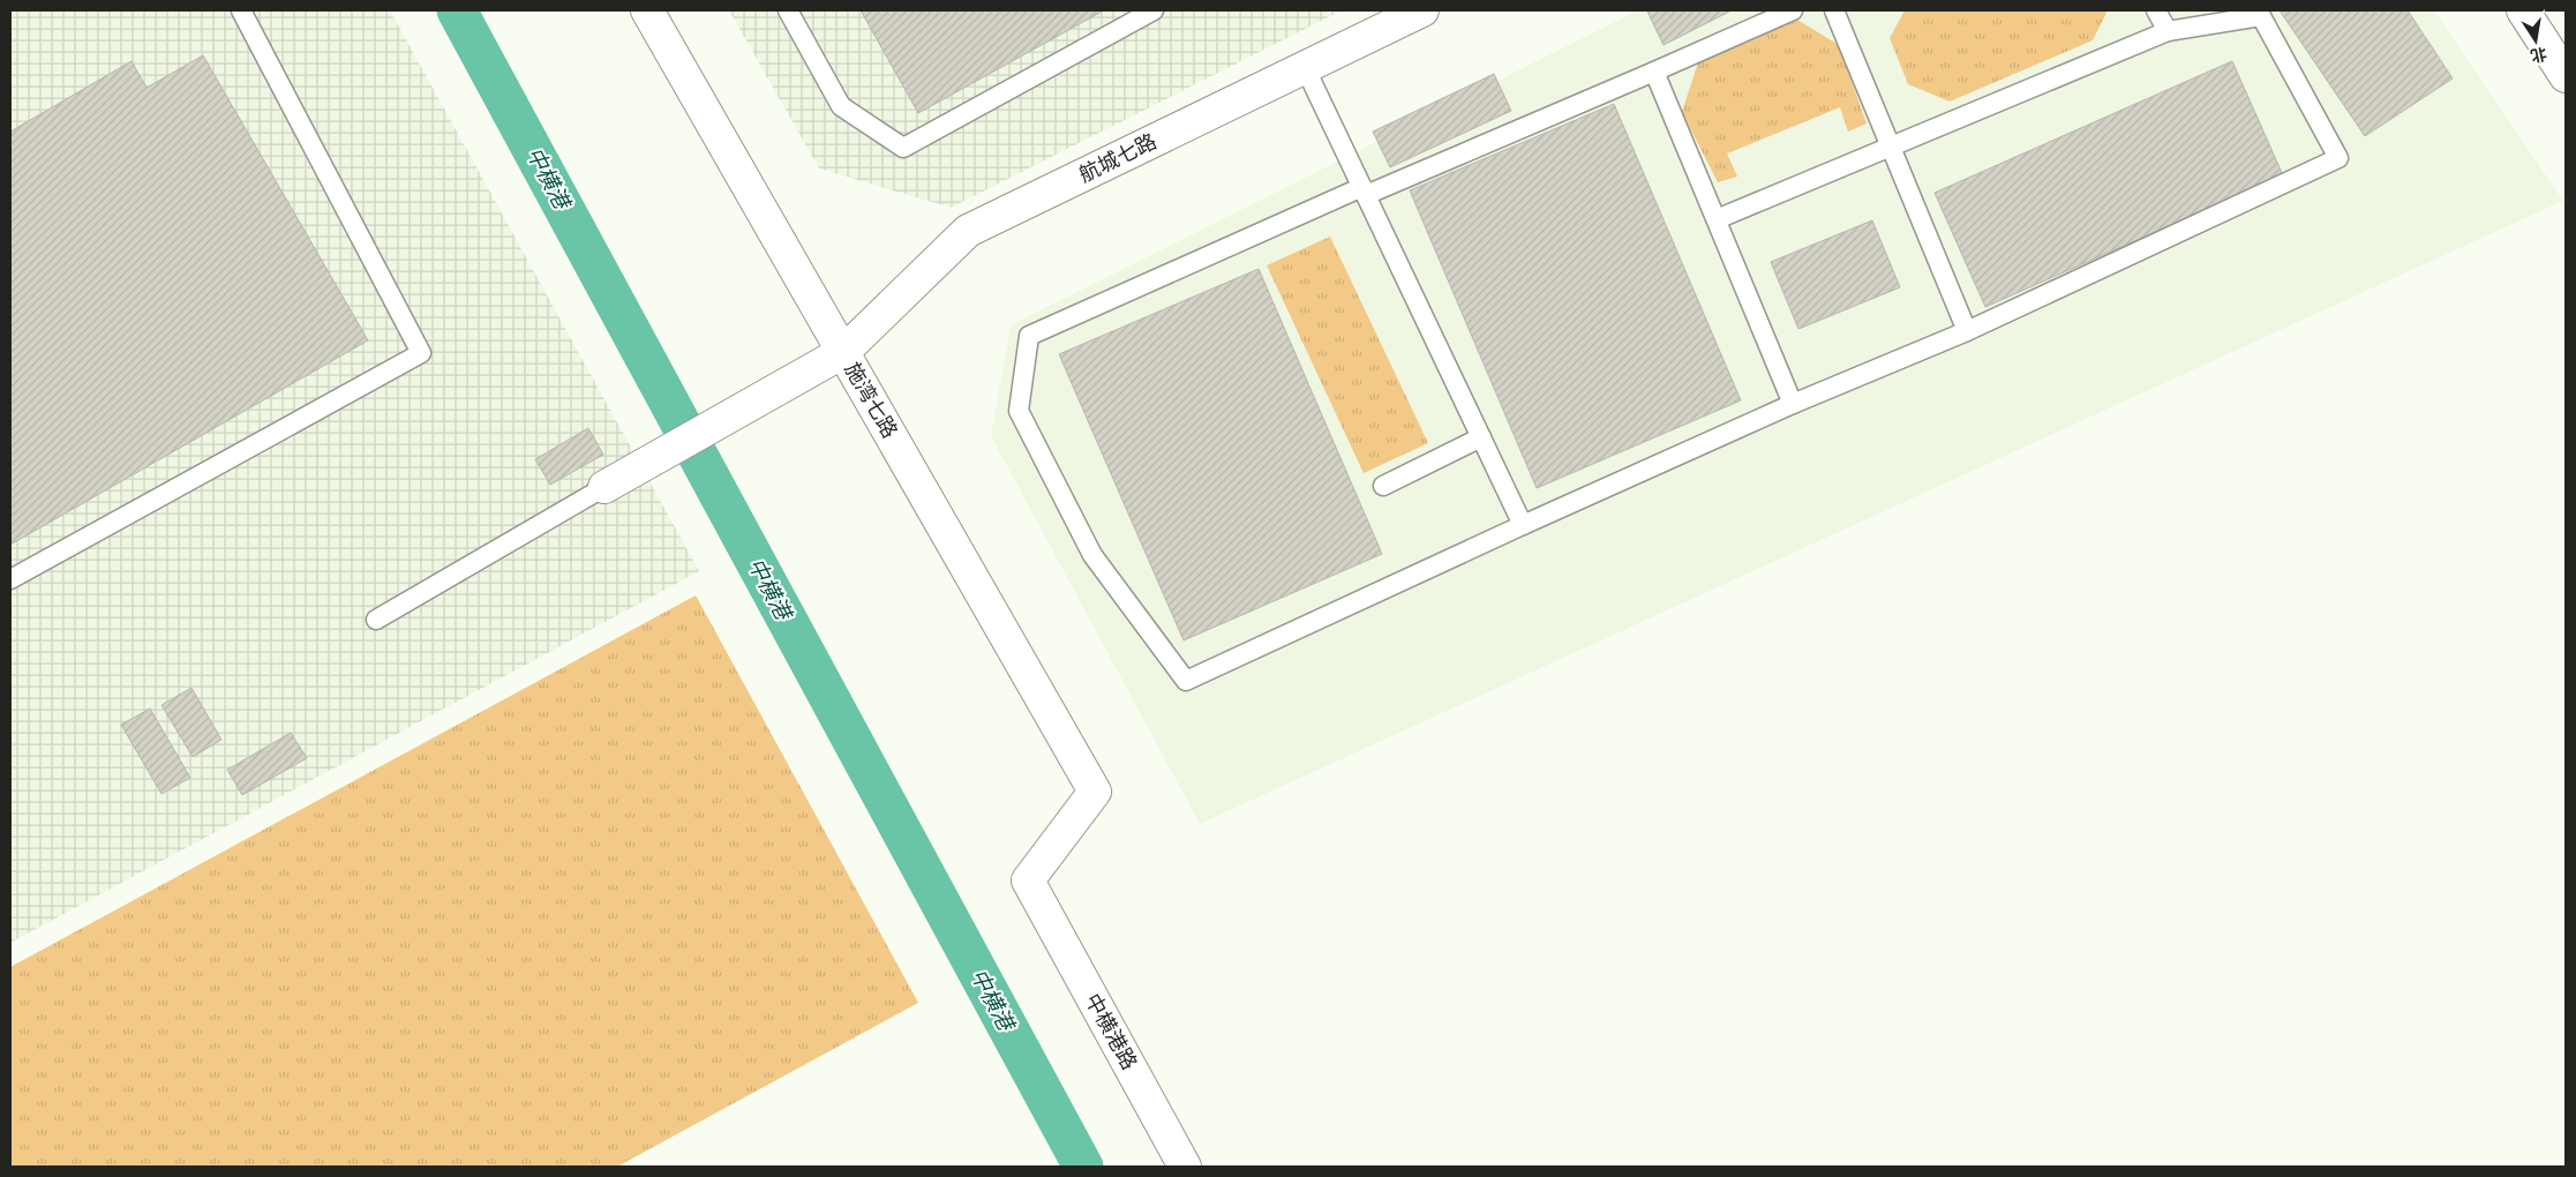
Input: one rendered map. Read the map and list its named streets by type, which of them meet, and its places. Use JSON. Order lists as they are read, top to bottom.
{
  "streets": {
    "street": ["航城七路", "施湾七路", "中横港路"]
  },
  "crossings": [
    ["航城七路", "施湾七路"],
    ["施湾七路", "中横港路"]
  ],
  "water": ["中横港"],
  "north": "bottom"
}
